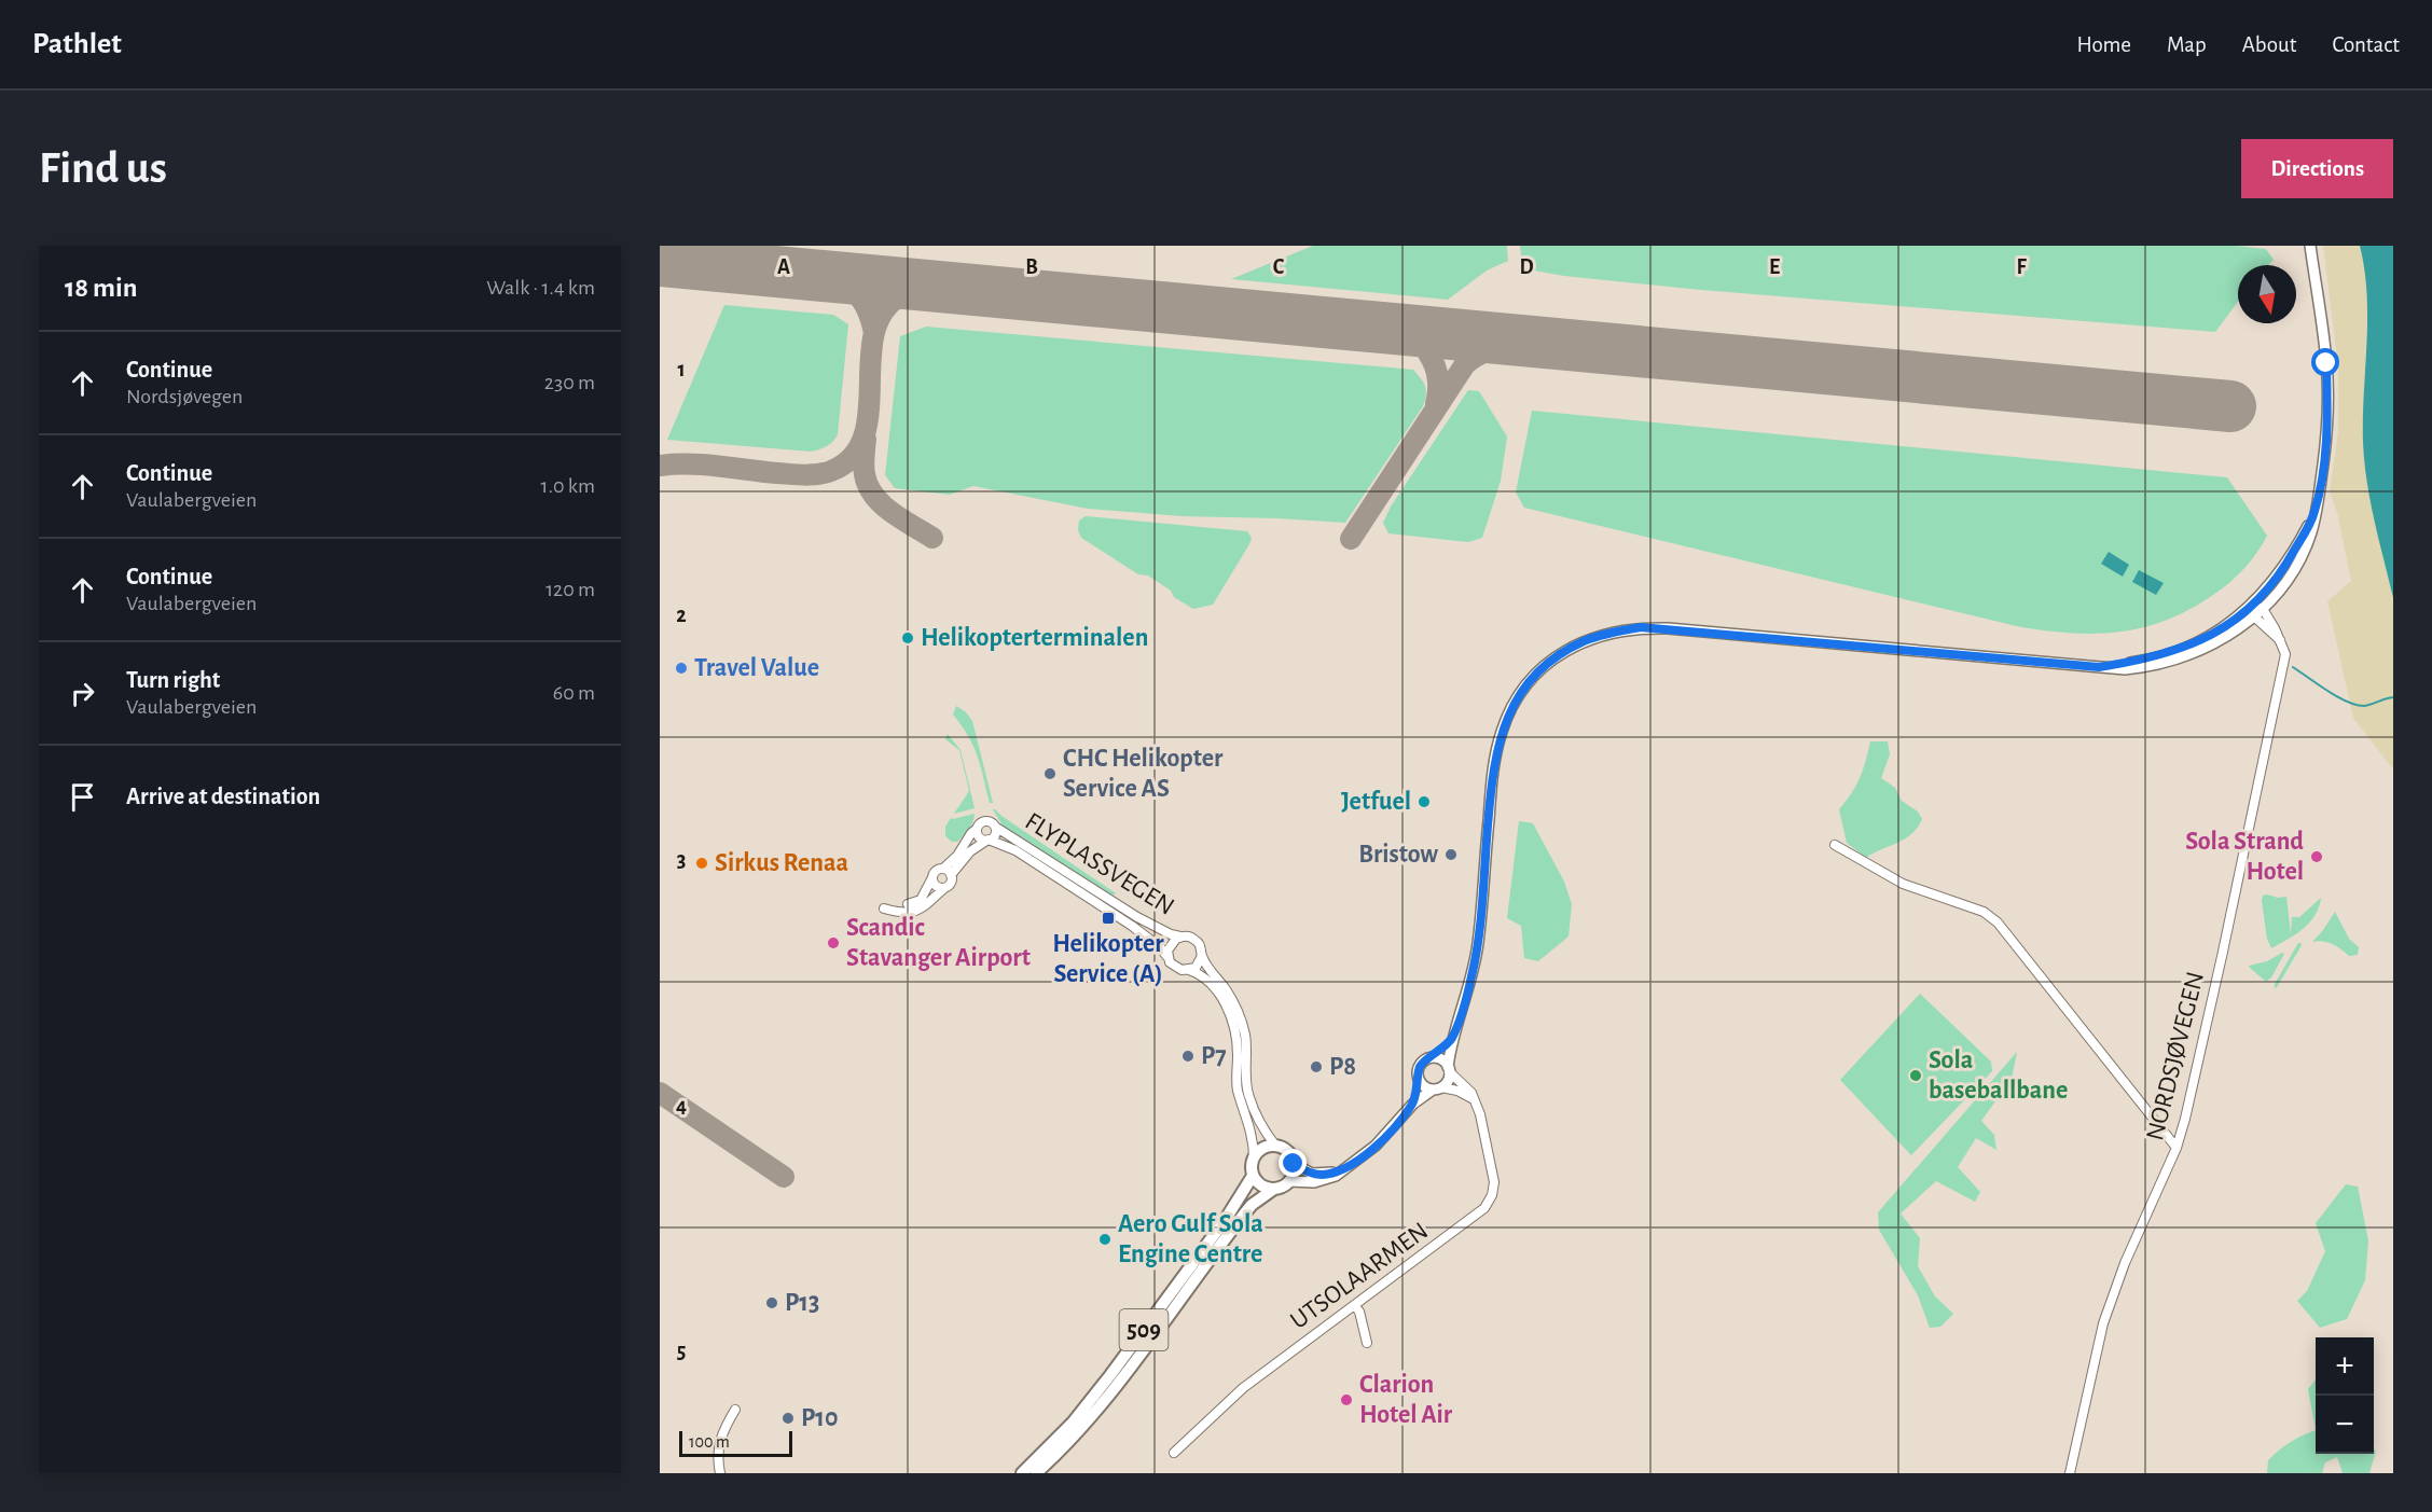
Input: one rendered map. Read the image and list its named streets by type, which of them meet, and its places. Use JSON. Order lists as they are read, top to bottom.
{
  "streets": {
    "highway": ["509"],
    "street": ["FLYPLASSVEGEN", "NORDSJØVEGEN", "UTSOLAARMEN"]
  },
  "places": {
    "other": [
      "Helikopterterminalen",
      "Travel Value",
      "CHC Helikopter Service AS",
      "Jetfuel",
      "Bristow",
      "Sola Strand Hotel",
      "Sirkus Renaa",
      "Scandic Stavanger Airport",
      "P7",
      "P8",
      "Sola baseballbane",
      "Aero Gulf Sola Engine Centre",
      "P13",
      "Clarion Hotel Air",
      "P10"
    ],
    "transit": ["Helikopter Service (A)"]
  },
  "scale_bar": "100 m",
  "north": "bottom",
  "page": {
    "header": "Pathlet",
    "nav": [
      "Home",
      "Map",
      "About",
      "Contact"
    ],
    "buttons": "Directions",
    "title": "Find us",
    "heading": ["18 min", "Walk · 1.4 km"],
    "list": [
      ["Continue", "Nordsjøvegen", "230 m"],
      ["Continue", "Vaulabergveien", "1.0 km"],
      ["Continue", "Vaulabergveien", "120 m"],
      ["Turn right", "Vaulabergveien", "60 m"],
      "Arrive at destination"
    ],
    "map_buttons": ["+", "−"],
    "scale": "100 m"
  },
  "grid": {
    "columns": [
      "A",
      "B",
      "C",
      "D",
      "E",
      "F"
    ],
    "rows": [
      "1",
      "2",
      "3",
      "4",
      "5"
    ]
  }
}
